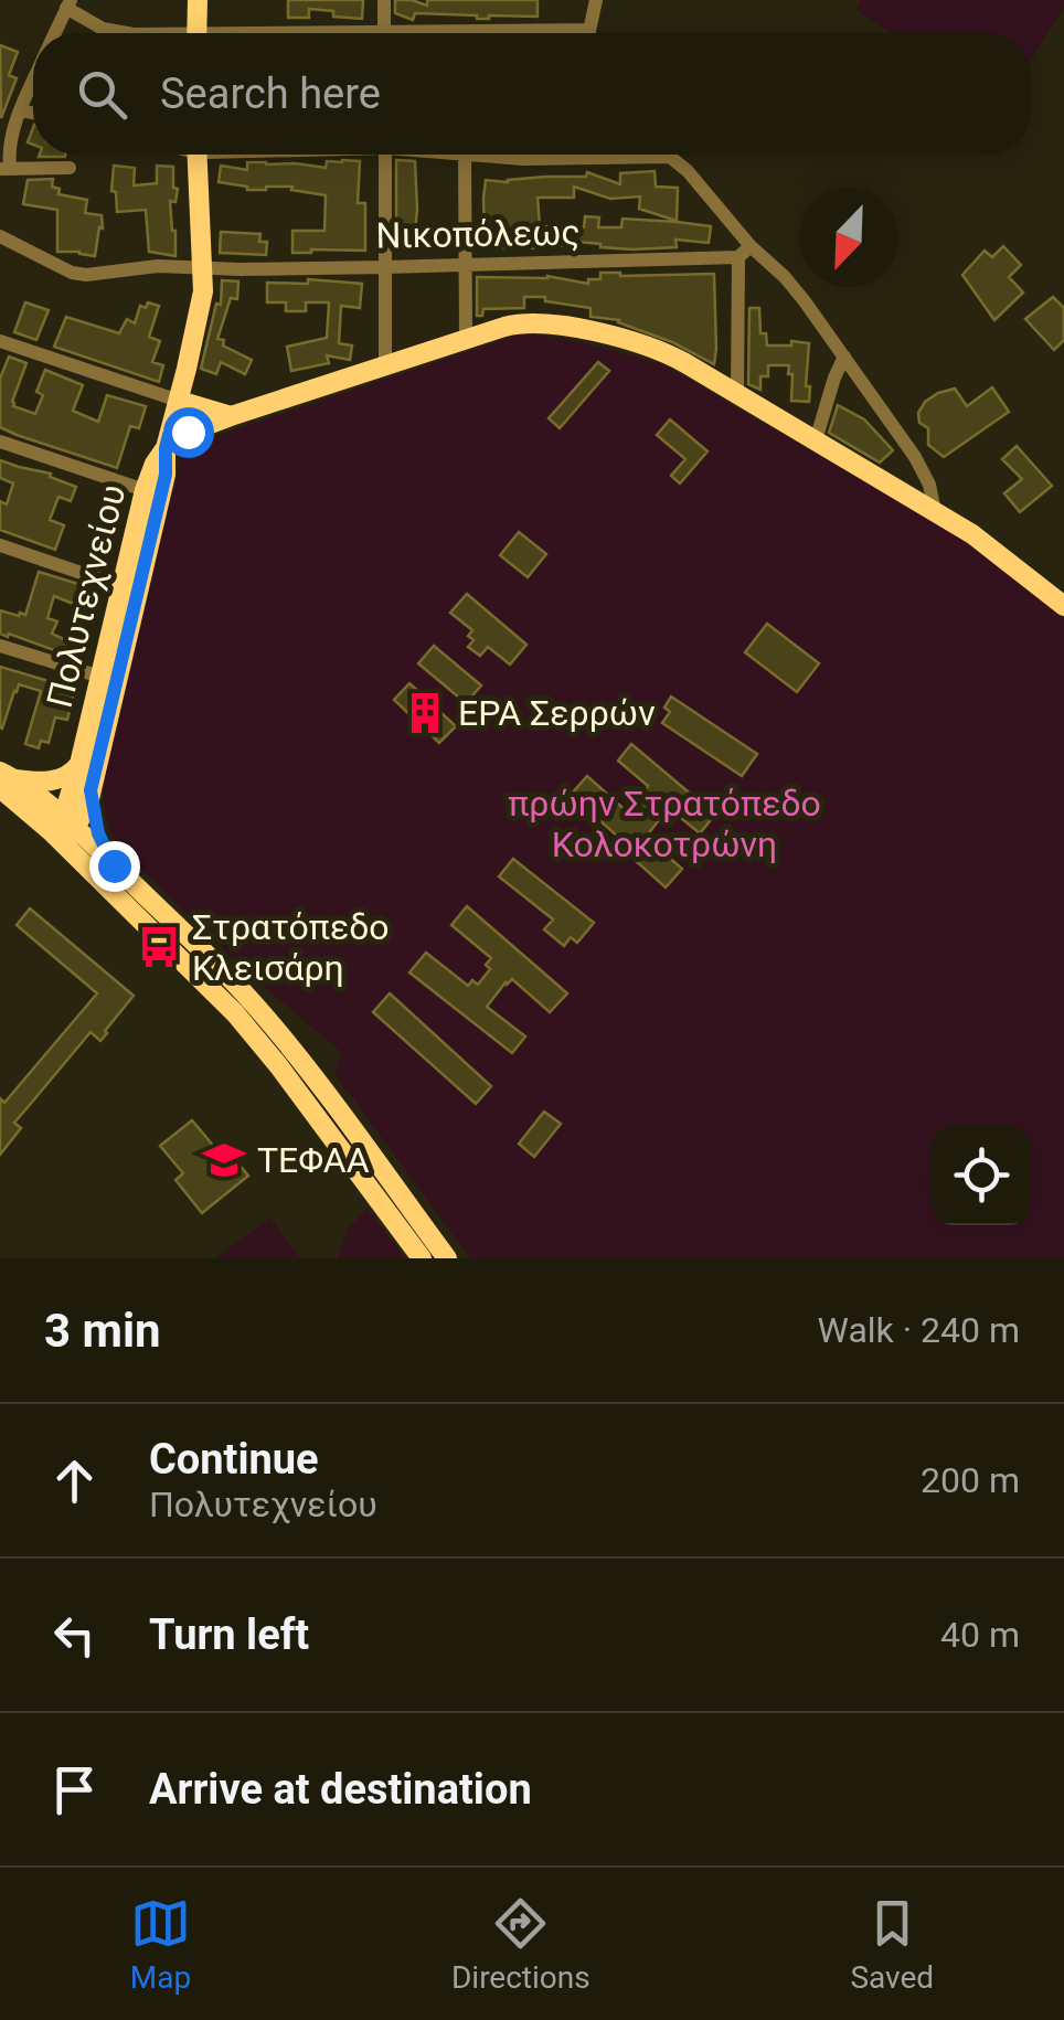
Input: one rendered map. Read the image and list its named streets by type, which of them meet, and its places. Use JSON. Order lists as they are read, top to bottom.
{
  "streets": {
    "main road": ["Πολυτεχνείου"],
    "street": ["Νικοπόλεως"]
  },
  "crossings": [
    ["Νικοπόλεως", "Πολυτεχνείου"]
  ],
  "parks": ["πρώην Στρατόπεδο Κολοκοτρώνη"],
  "places": {
    "building": ["ΕΡΑ Σερρών"],
    "bus stop": ["Στρατόπεδο Κλεισάρη"],
    "school or university": ["ΤΕΦΑΑ"]
  },
  "north": "bottom left",
  "page": {
    "search": "Search here",
    "heading": ["3 min", "Walk · 240 m"],
    "list": [
      ["Continue", "Πολυτεχνείου", "200 m"],
      ["Turn left", "40 m"],
      "Arrive at destination"
    ],
    "nav": ["Map", "Directions", "Saved"]
  }
}
